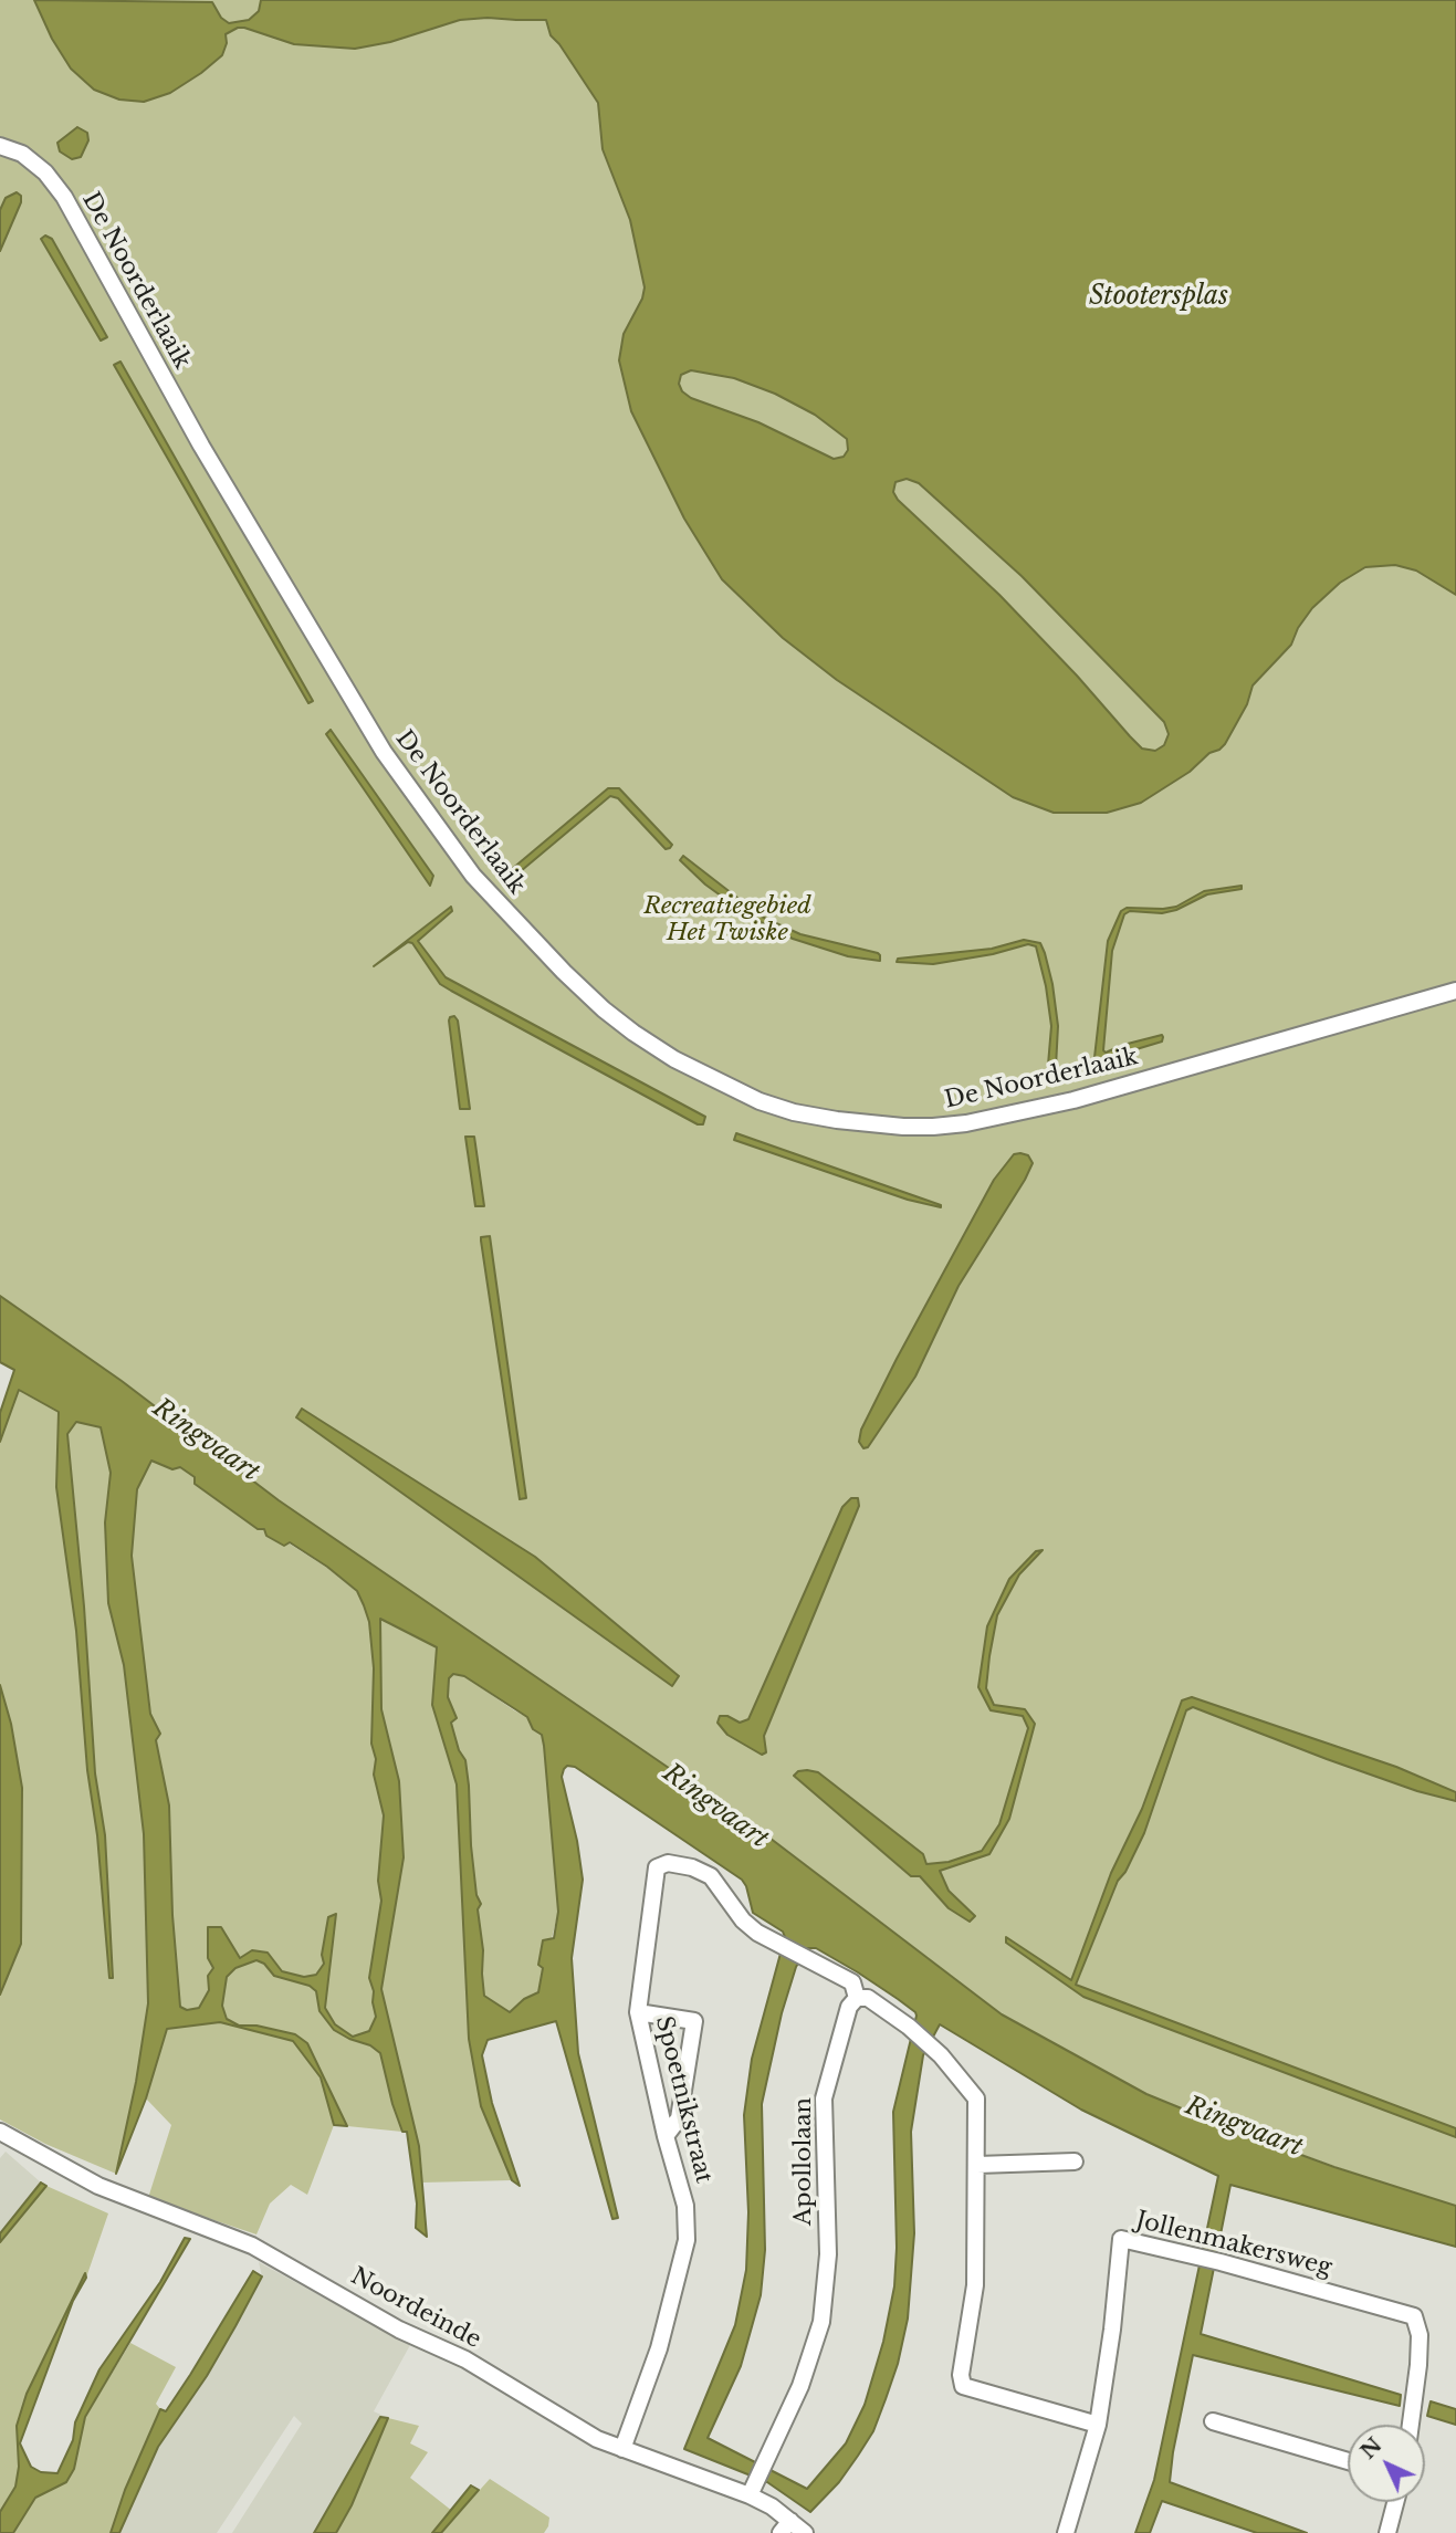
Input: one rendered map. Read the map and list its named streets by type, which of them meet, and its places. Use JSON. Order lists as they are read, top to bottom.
{
  "streets": {
    "street": [
      "De Noorderlaaik",
      "Spoetnikstraat",
      "Apollolaan",
      "Jollenmakersweg",
      "Noordeinde"
    ]
  },
  "crossings": [
    ["Spoetnikstraat", "Apollolaan"],
    ["Spoetnikstraat", "Noordeinde"],
    ["Apollolaan", "Noordeinde"]
  ],
  "water": ["Stootersplas", "Ringvaart"],
  "parks": ["Recreatiegebied Het Twiske"],
  "north": "top left"
}
